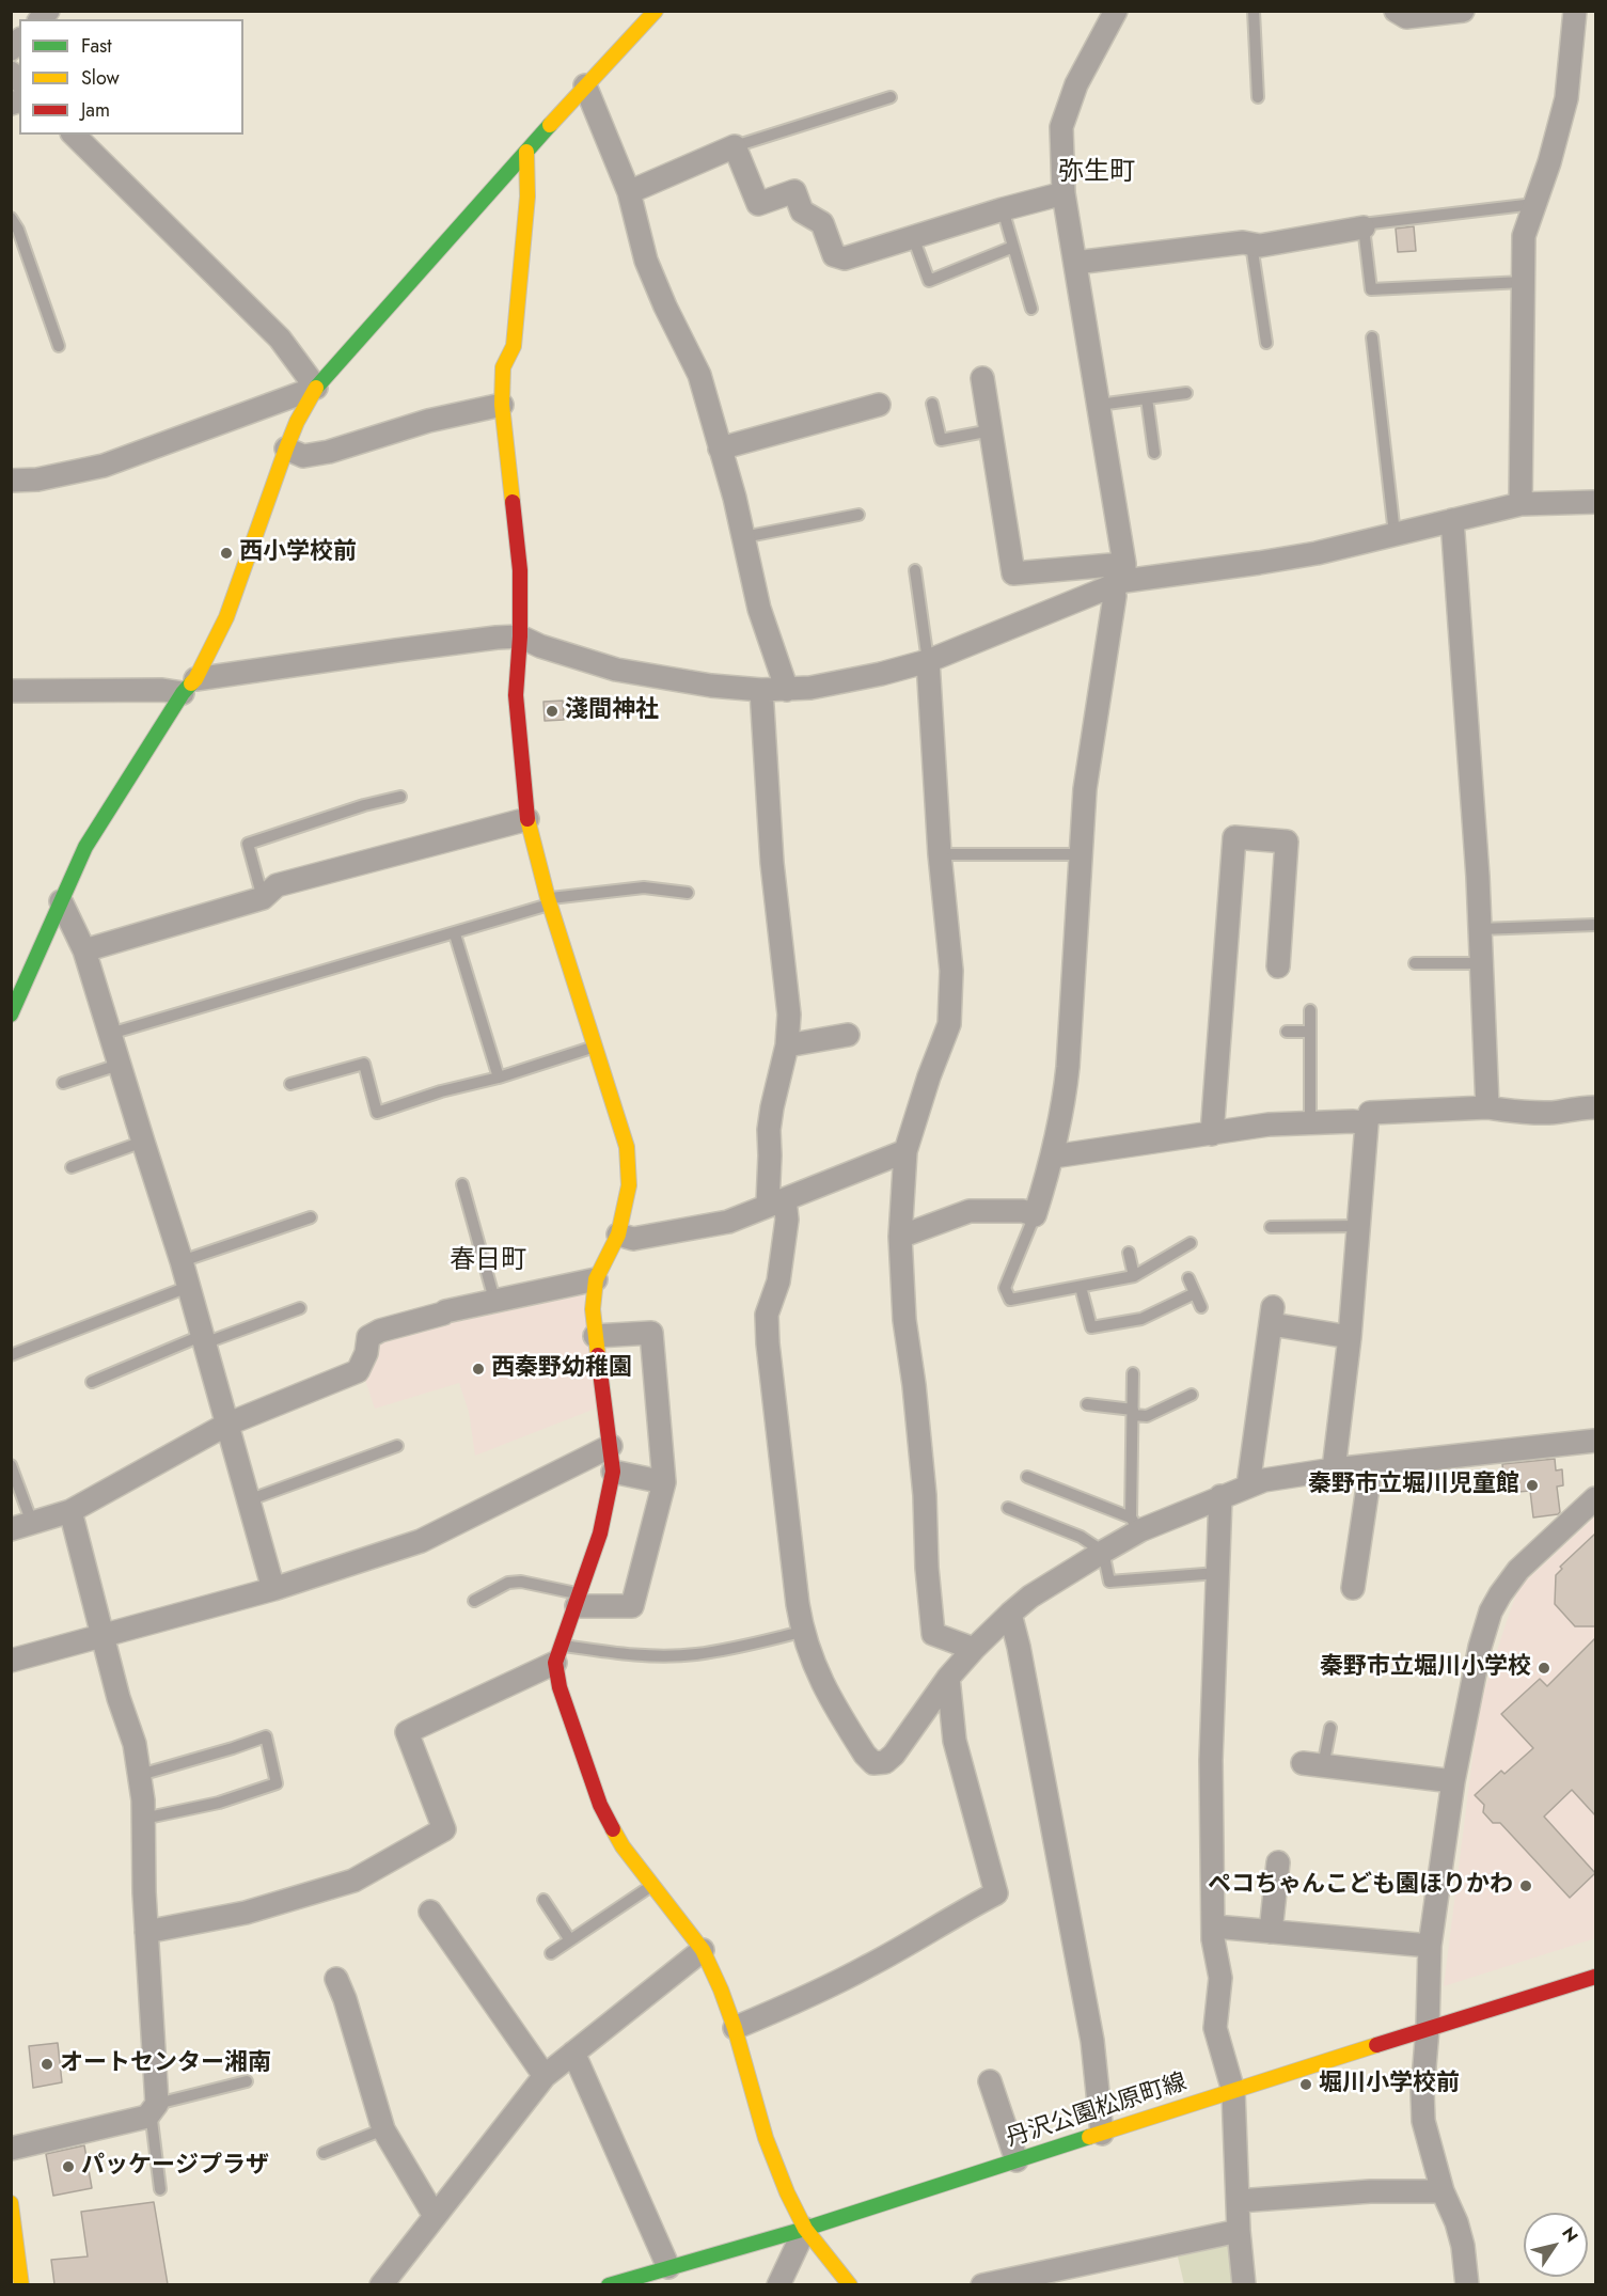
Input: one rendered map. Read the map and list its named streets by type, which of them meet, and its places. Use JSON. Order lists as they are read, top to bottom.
{
  "streets": {
    "main road": ["丹沢公園松原町線"]
  },
  "districts": ["弥生町", "春日町"],
  "places": [
    "西小学校前",
    "淺間神社",
    "西秦野幼稚園",
    "秦野市立堀川児童館",
    "秦野市立堀川小学校",
    "ペコちゃんこども園ほりかわ",
    "オートセンター湘南",
    "堀川小学校前",
    "パッケージプラザ"
  ],
  "legend": ["Fast", "Slow", "Jam"],
  "north": "top right"
}
